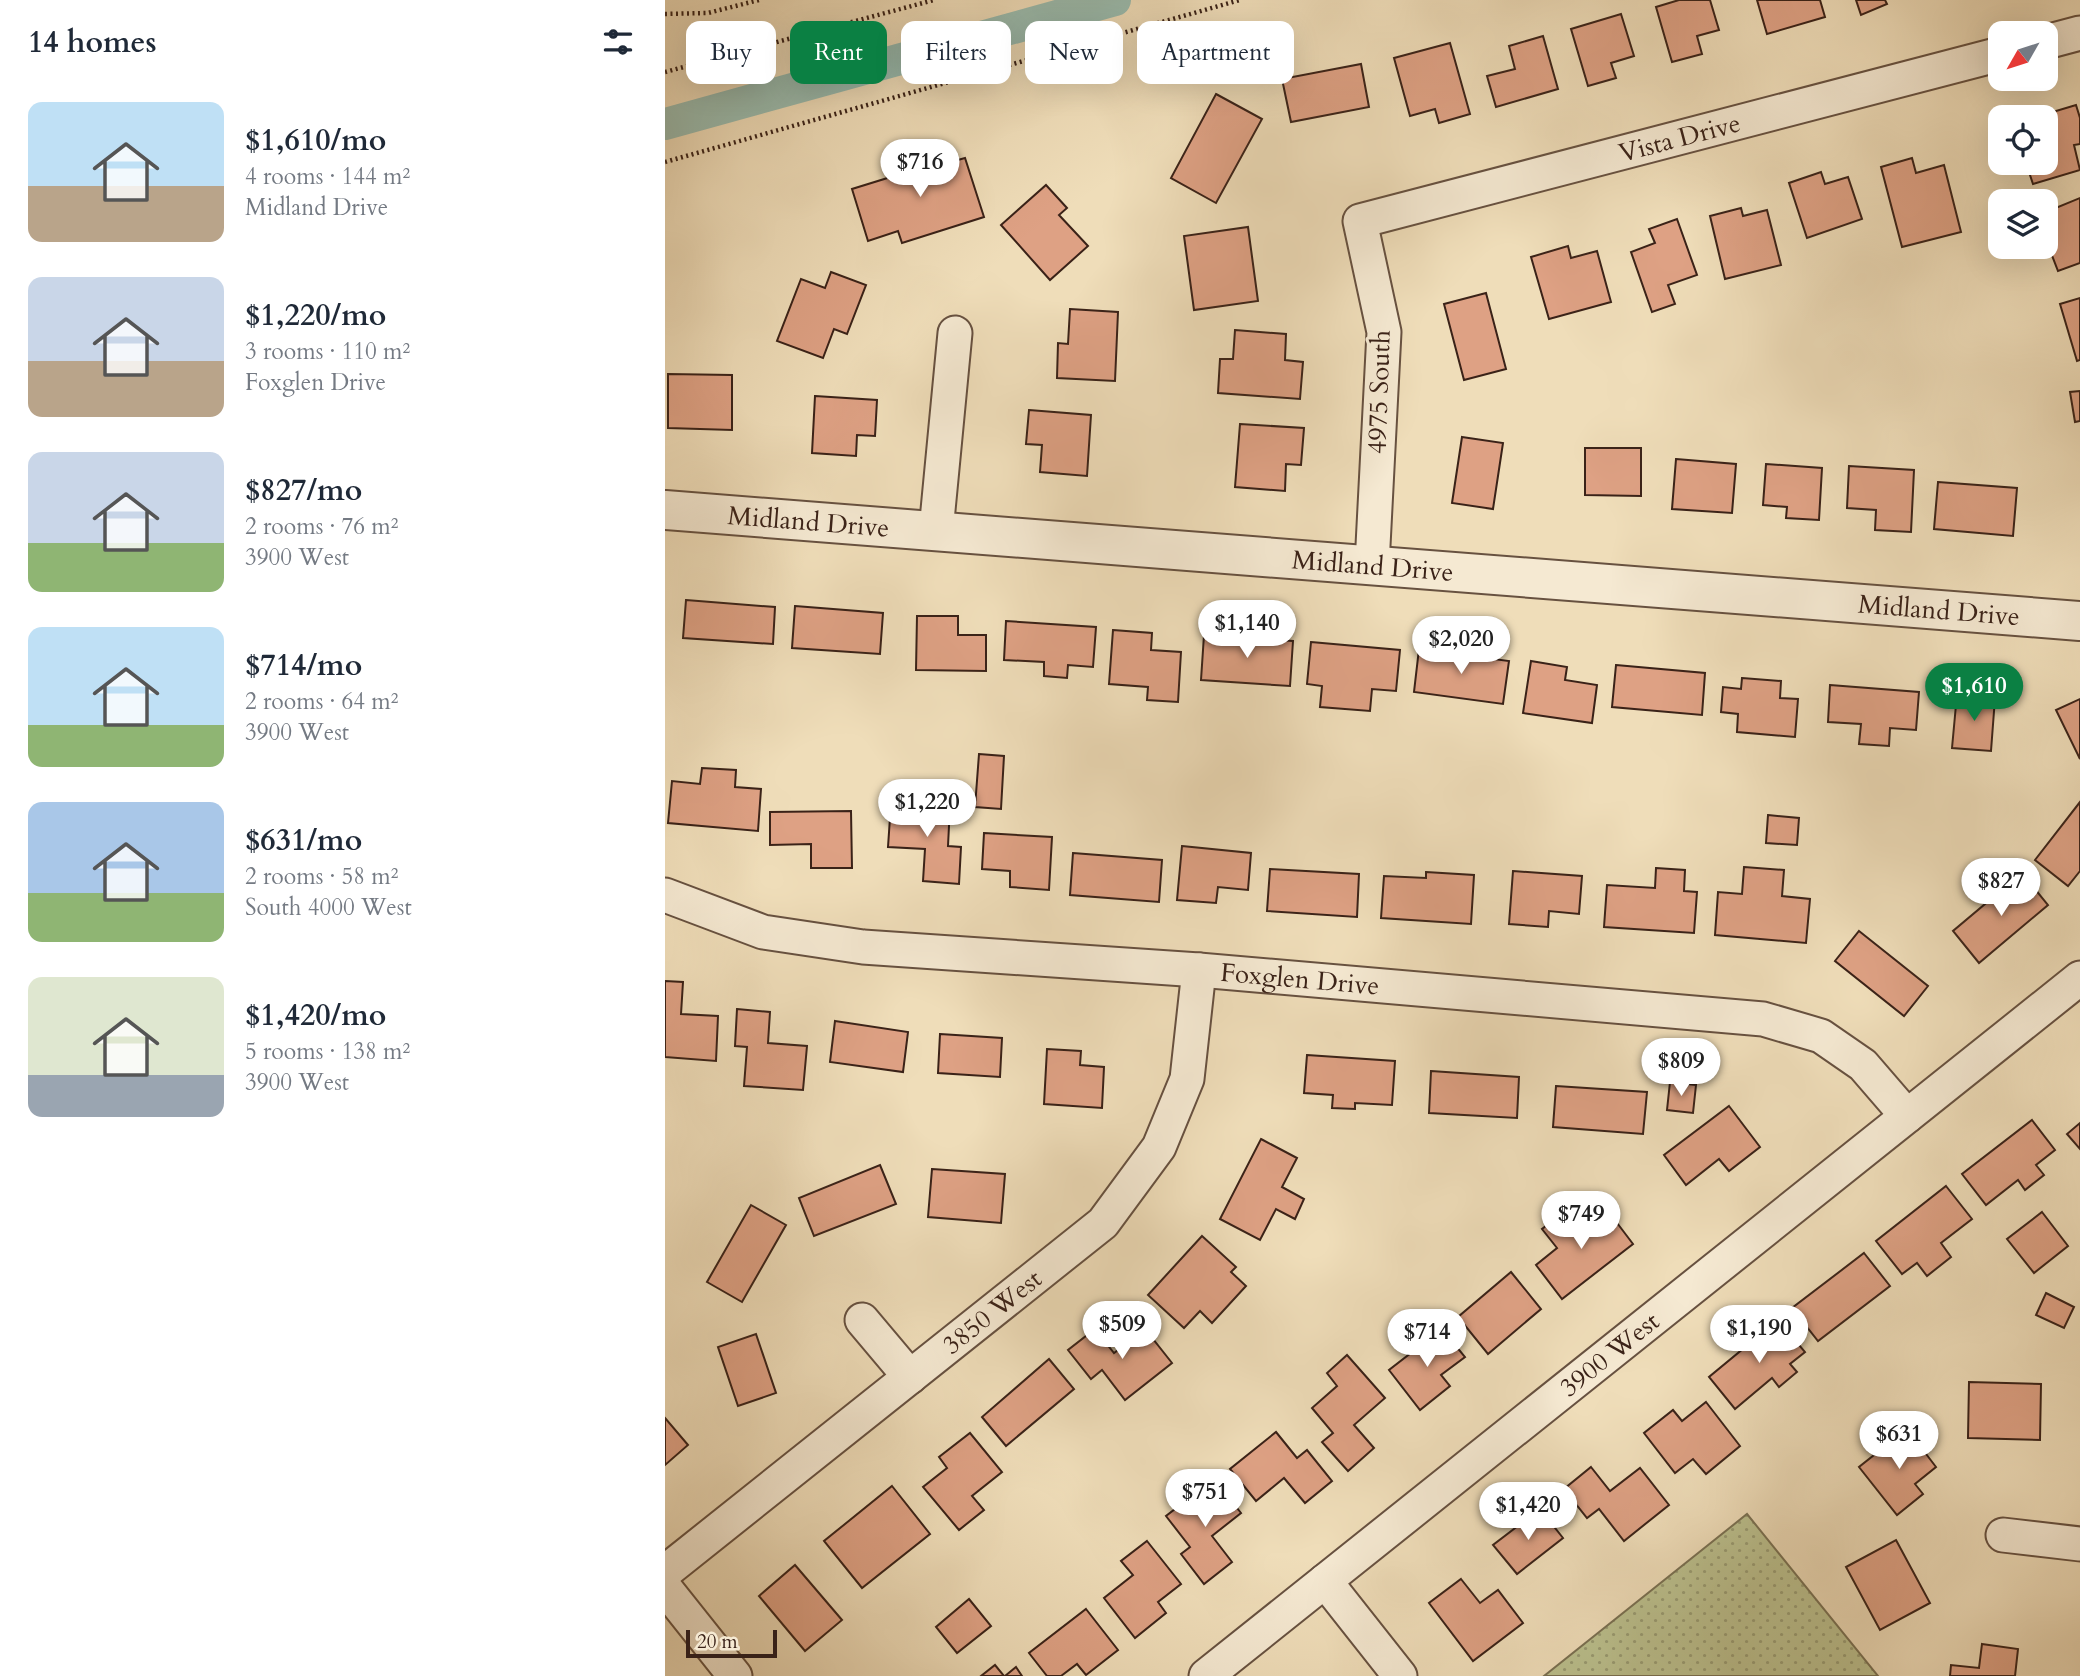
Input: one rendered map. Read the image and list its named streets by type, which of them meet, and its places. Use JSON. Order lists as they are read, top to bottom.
{
  "streets": {
    "street": [
      "Vista Drive",
      "4975 South",
      "Midland Drive",
      "Foxglen Drive",
      "3850 West",
      "3900 West"
    ]
  },
  "crossings": [
    ["Vista Drive", "4975 South"],
    ["4975 South", "Midland Drive"],
    ["Foxglen Drive", "3850 West"],
    ["Foxglen Drive", "3900 West"]
  ],
  "scale_bar": "20 m",
  "north": "bottom left",
  "page": {
    "heading": "14 homes",
    "chip": [
      "Buy",
      "Rent",
      "Filters",
      "New",
      "Apartment"
    ],
    "list": [
      {
        "name": "$1,610/mo",
        "note": "4 rooms · 144 m² · Midland Drive"
      },
      {
        "name": "$1,220/mo",
        "note": "3 rooms · 110 m² · Foxglen Drive"
      },
      {
        "name": "$827/mo",
        "note": "2 rooms · 76 m² · 3900 West"
      },
      {
        "name": "$714/mo",
        "note": "2 rooms · 64 m² · 3900 West"
      },
      {
        "name": "$631/mo",
        "note": "2 rooms · 58 m² · South 4000 West"
      },
      {
        "name": "$1,420/mo",
        "note": "5 rooms · 138 m² · 3900 West"
      }
    ],
    "price": [
      "$716",
      "$1,140",
      "$2,020",
      "$1,610",
      "$1,220",
      "$827",
      "$809",
      "$749",
      "$509",
      "$1,190",
      "$714",
      "$631",
      "$751",
      "$1,420"
    ],
    "scale": "20 m"
  }
}
